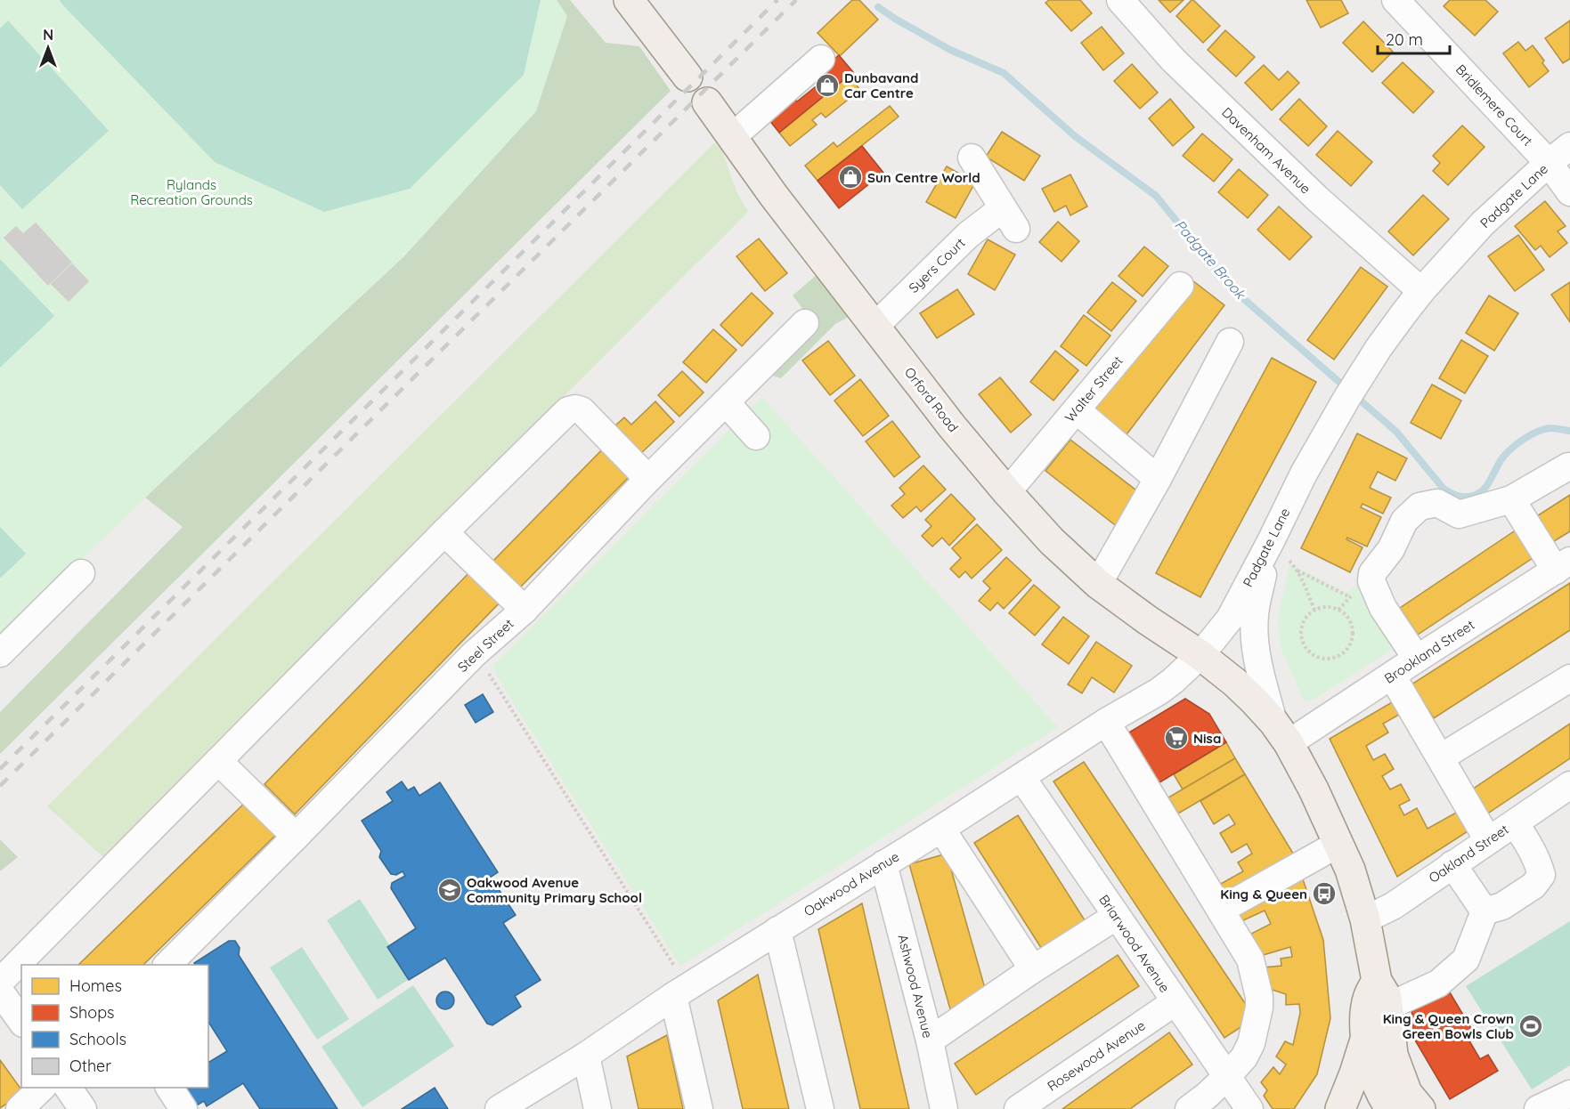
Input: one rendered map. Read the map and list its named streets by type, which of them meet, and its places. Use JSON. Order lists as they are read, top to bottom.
{
  "streets": {
    "main road": ["Orford Road"],
    "street": [
      "Bridlemere Court",
      "Davenham Avenue",
      "Padgate Lane",
      "Syers Court",
      "Walter Street",
      "Steel Street",
      "Brookland Street",
      "Oakland Street",
      "Oakwood Avenue",
      "Briarwood Avenue",
      "Ashwood Avenue",
      "Rosewood Avenue"
    ]
  },
  "crossings": [
    ["Bridlemere Court", "Padgate Lane"],
    ["Davenham Avenue", "Padgate Lane"],
    ["Padgate Lane", "Orford Road"],
    ["Padgate Lane", "Oakwood Avenue"],
    ["Syers Court", "Orford Road"],
    ["Walter Street", "Orford Road"],
    ["Orford Road", "Oakwood Avenue"],
    ["Oakwood Avenue", "Briarwood Avenue"],
    ["Oakwood Avenue", "Ashwood Avenue"],
    ["Briarwood Avenue", "Rosewood Avenue"]
  ],
  "water": ["Padgate Brook"],
  "parks": ["Rylands Recreation Grounds"],
  "places": {
    "shop": ["Dunbavand Car Centre", "Sun Centre World"],
    "supermarket": ["Nisa"],
    "school or university": ["Oakwood Avenue Community Primary School"],
    "bus stop": ["King & Queen"],
    "sports": ["King & Queen Crown Green Bowls Club"]
  },
  "legend": [
    "Homes",
    "Shops",
    "Schools",
    "Other"
  ],
  "scale_bar": "20 m",
  "north": "top"
}
